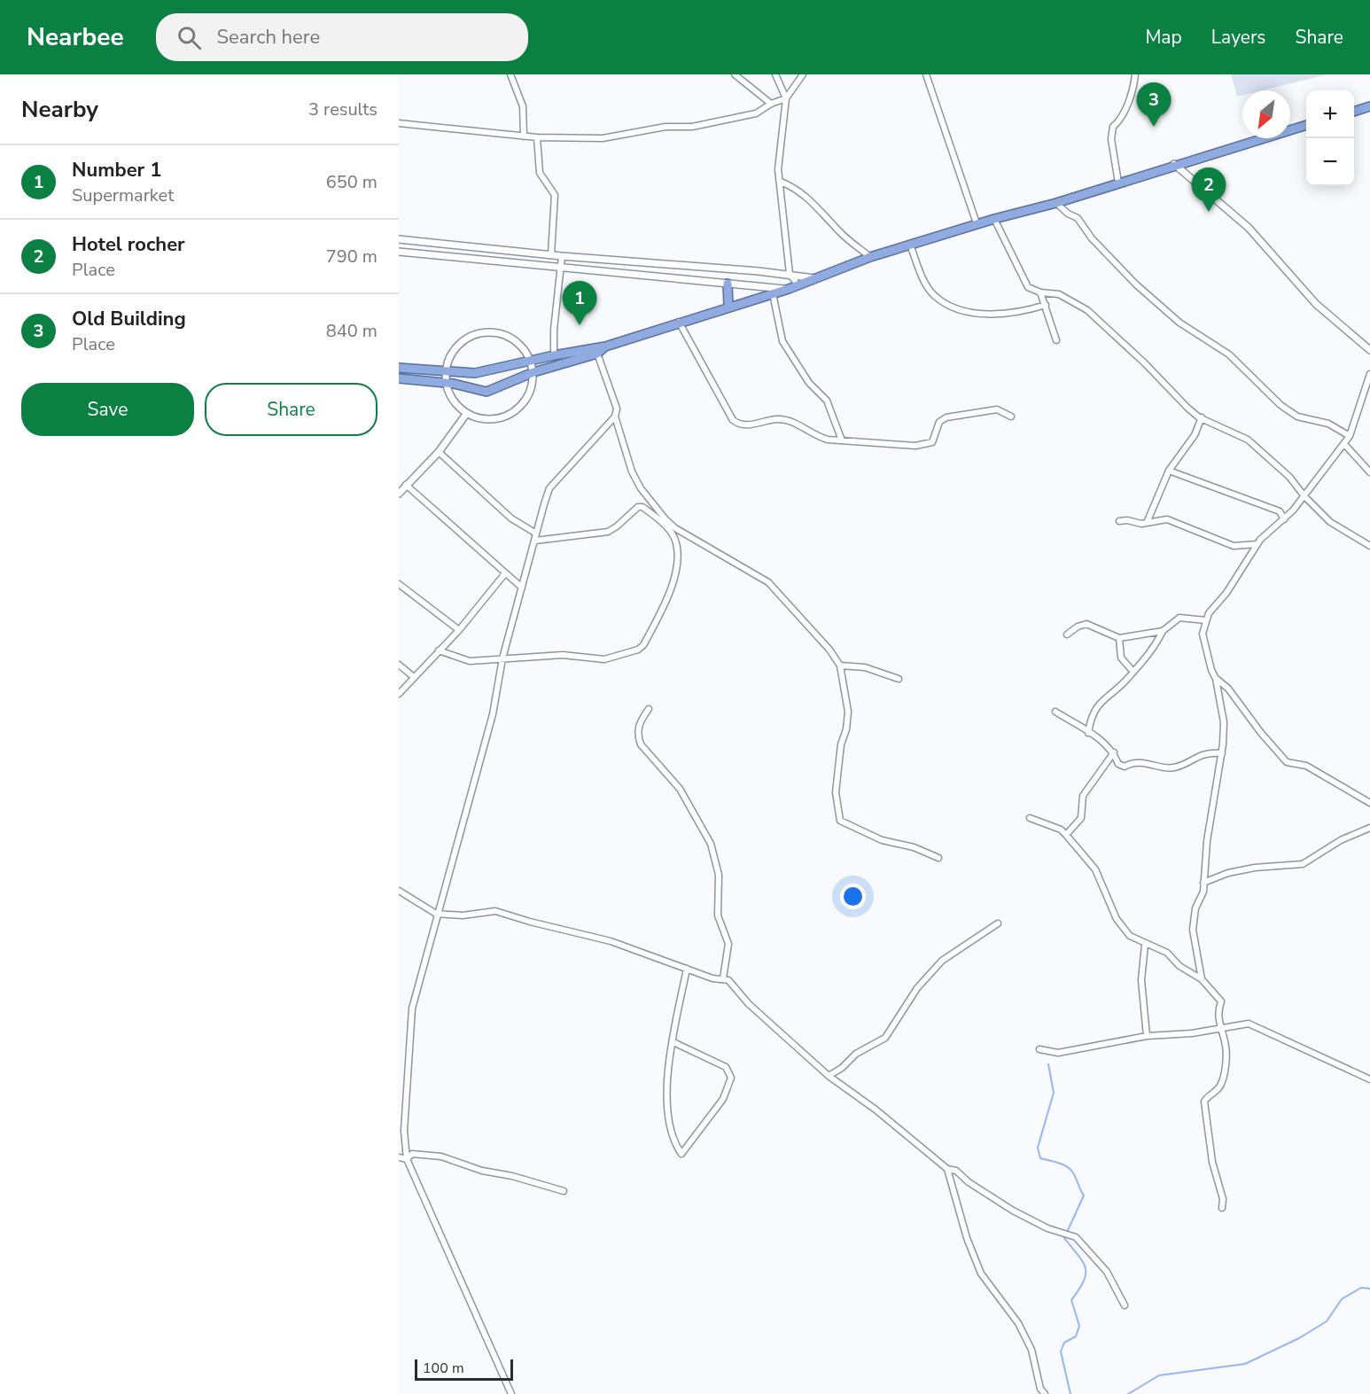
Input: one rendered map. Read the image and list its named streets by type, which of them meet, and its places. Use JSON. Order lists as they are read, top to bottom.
{
  "scale_bar": "100 m",
  "north": "bottom left",
  "page": {
    "header": "Nearbee",
    "search": "Search here",
    "nav": ["Map", "Layers", "Share"],
    "heading": ["Nearby", "3 results"],
    "pins": ["3", "2", "1"],
    "map_buttons": ["+", "−"],
    "list": [
      {
        "mark": "1",
        "name": "Number 1",
        "note": "Supermarket",
        "value": "650 m"
      },
      {
        "mark": "2",
        "name": "Hotel rocher",
        "note": "Place",
        "value": "790 m"
      },
      {
        "mark": "3",
        "name": "Old Building",
        "note": "Place",
        "value": "840 m"
      }
    ],
    "buttons": ["Save", "Share"],
    "scale": "100 m"
  }
}
